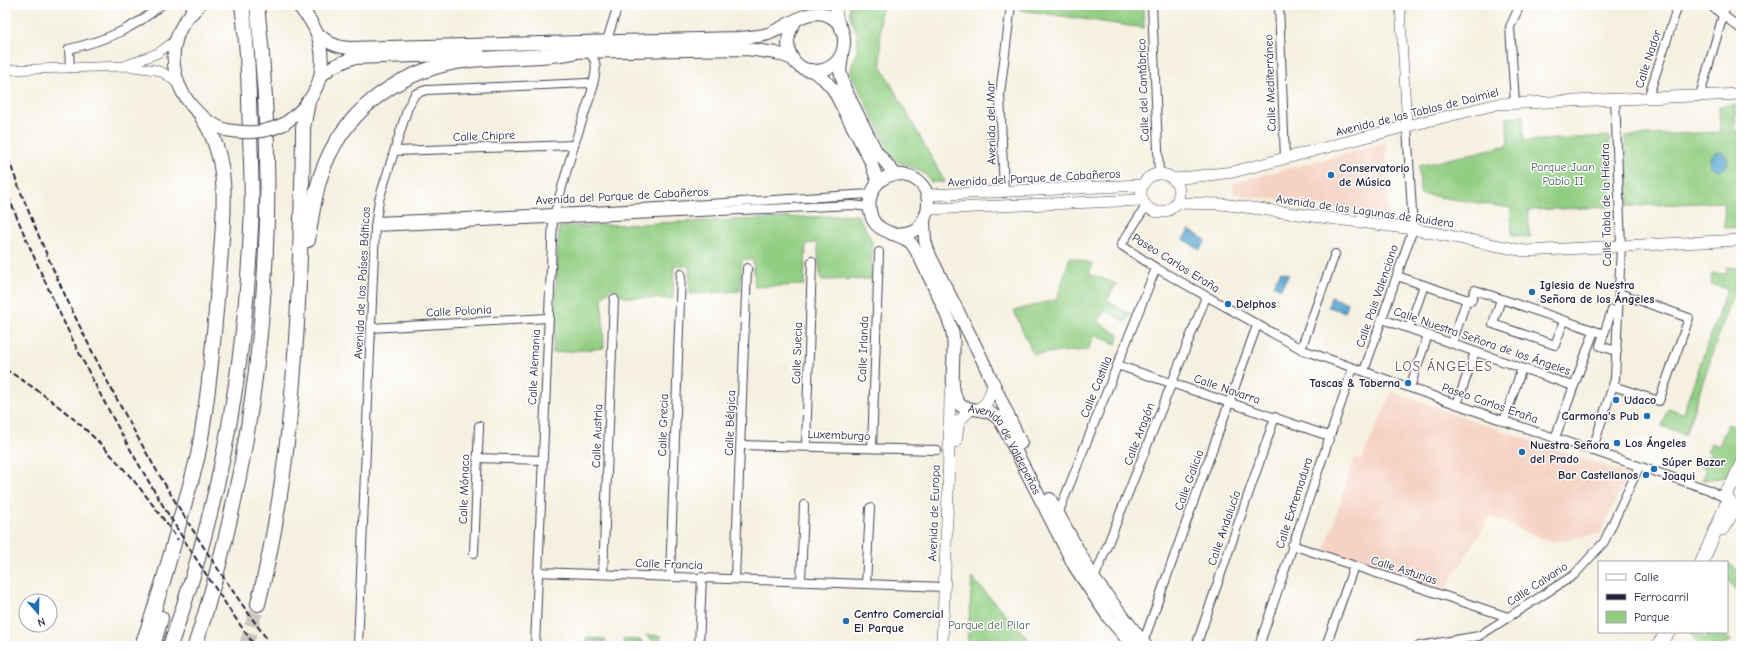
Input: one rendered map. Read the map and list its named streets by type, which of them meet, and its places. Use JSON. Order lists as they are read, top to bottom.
{
  "streets": {
    "main road": [
      "Avenida de las Tablas de Daimiel",
      "Avenida del Parque de Cabañeros",
      "Avenida de las Lagunas de Ruidera",
      "Avenida de Valdepeñas",
      "Avenida de Europa"
    ],
    "street": [
      "Calle Nador",
      "Calle Mediterráneo",
      "Calle del Cantábrico",
      "Avenida del Mar",
      "Calle Chipre",
      "Calle Tabla de la Hiedra",
      "Paseo Carlos Eraña",
      "Avenida de los Países Bálticos",
      "Calle Pais Valenciano",
      "Calle Polonia",
      "Calle Nuestra Señora de los Ángeles",
      "Calle Irlanda",
      "Calle Suecia",
      "Calle Alemania",
      "Calle Castilla",
      "Calle Navarra",
      "Calle Bélgica",
      "Calle Grecia",
      "Calle Aragón",
      "Luxemburgo",
      "Calle Austria",
      "Calle Galicia",
      "Calle Mónaco",
      "Calle Extremadura",
      "Calle Andalucía",
      "Calle Francia",
      "Calle Asturias",
      "Calle Calvario"
    ]
  },
  "crossings": [
    ["Calle Nador", "Avenida de las Tablas de Daimiel"],
    ["Calle Mediterráneo", "Avenida de las Tablas de Daimiel"],
    ["Calle del Cantábrico", "Avenida de las Tablas de Daimiel"],
    ["Calle del Cantábrico", "Avenida del Parque de Cabañeros"],
    ["Calle del Cantábrico", "Avenida de las Lagunas de Ruidera"],
    ["Calle del Cantábrico", "Paseo Carlos Eraña"],
    ["Avenida de las Tablas de Daimiel", "Avenida del Parque de Cabañeros"],
    ["Avenida de las Tablas de Daimiel", "Calle Tabla de la Hiedra"],
    ["Avenida de las Tablas de Daimiel", "Avenida de las Lagunas de Ruidera"],
    ["Avenida de las Tablas de Daimiel", "Paseo Carlos Eraña"],
    ["Avenida del Mar", "Avenida del Parque de Cabañeros"],
    ["Calle Chipre", "Avenida de los Países Bálticos"],
    ["Calle Chipre", "Calle Alemania"],
    ["Avenida del Parque de Cabañeros", "Avenida de las Lagunas de Ruidera"],
    ["Avenida del Parque de Cabañeros", "Paseo Carlos Eraña"],
    ["Avenida del Parque de Cabañeros", "Avenida de los Países Bálticos"],
    ["Avenida del Parque de Cabañeros", "Calle Alemania"],
    ["Avenida del Parque de Cabañeros", "Avenida de Valdepeñas"],
    ["Calle Tabla de la Hiedra", "Avenida de las Lagunas de Ruidera"],
    ["Calle Tabla de la Hiedra", "Paseo Carlos Eraña"],
    ["Avenida de las Lagunas de Ruidera", "Paseo Carlos Eraña"],
    ["Avenida de las Lagunas de Ruidera", "Calle Pais Valenciano"],
    ["Paseo Carlos Eraña", "Calle Pais Valenciano"],
    ["Paseo Carlos Eraña", "Calle Castilla"],
    ["Paseo Carlos Eraña", "Calle Aragón"],
    ["Paseo Carlos Eraña", "Calle Galicia"],
    ["Paseo Carlos Eraña", "Calle Extremadura"],
    ["Paseo Carlos Eraña", "Calle Calvario"],
    ["Avenida de los Países Bálticos", "Calle Polonia"],
    ["Avenida de los Países Bálticos", "Calle Alemania"],
    ["Calle Pais Valenciano", "Calle Nuestra Señora de los Ángeles"],
    ["Calle Polonia", "Calle Alemania"],
    ["Calle Irlanda", "Luxemburgo"],
    ["Calle Suecia", "Luxemburgo"],
    ["Calle Alemania", "Calle Francia"],
    ["Calle Castilla", "Calle Navarra"],
    ["Calle Castilla", "Avenida de Valdepeñas"],
    ["Calle Navarra", "Calle Aragón"],
    ["Calle Navarra", "Calle Galicia"],
    ["Calle Navarra", "Calle Extremadura"],
    ["Calle Navarra", "Calle Andalucía"],
    ["Calle Bélgica", "Luxemburgo"],
    ["Calle Bélgica", "Calle Francia"],
    ["Calle Grecia", "Calle Francia"],
    ["Calle Aragón", "Avenida de Valdepeñas"],
    ["Calle Austria", "Calle Francia"],
    ["Avenida de Valdepeñas", "Calle Galicia"],
    ["Avenida de Valdepeñas", "Avenida de Europa"],
    ["Calle Extremadura", "Calle Asturias"],
    ["Avenida de Europa", "Calle Francia"],
    ["Calle Asturias", "Calle Calvario"]
  ],
  "districts": ["LOS ÁNGELES"],
  "parks": ["Parque Juan Pablo II", "Parque del Pilar"],
  "places": [
    "Conservatorio de Música",
    "Iglesia de Nuestra Señora de los Ángeles",
    "Delphos",
    "Tascas & Taberna",
    "Udaco",
    "Carmona's Pub",
    "Los Ángeles",
    "Nuestra Señora del Prado",
    "Súper Bazar Joaqui",
    "Bar Castellanos",
    "Centro Comercial El Parque"
  ],
  "legend": ["Calle", "Ferrocarril", "Parque"],
  "north": "bottom"
}
